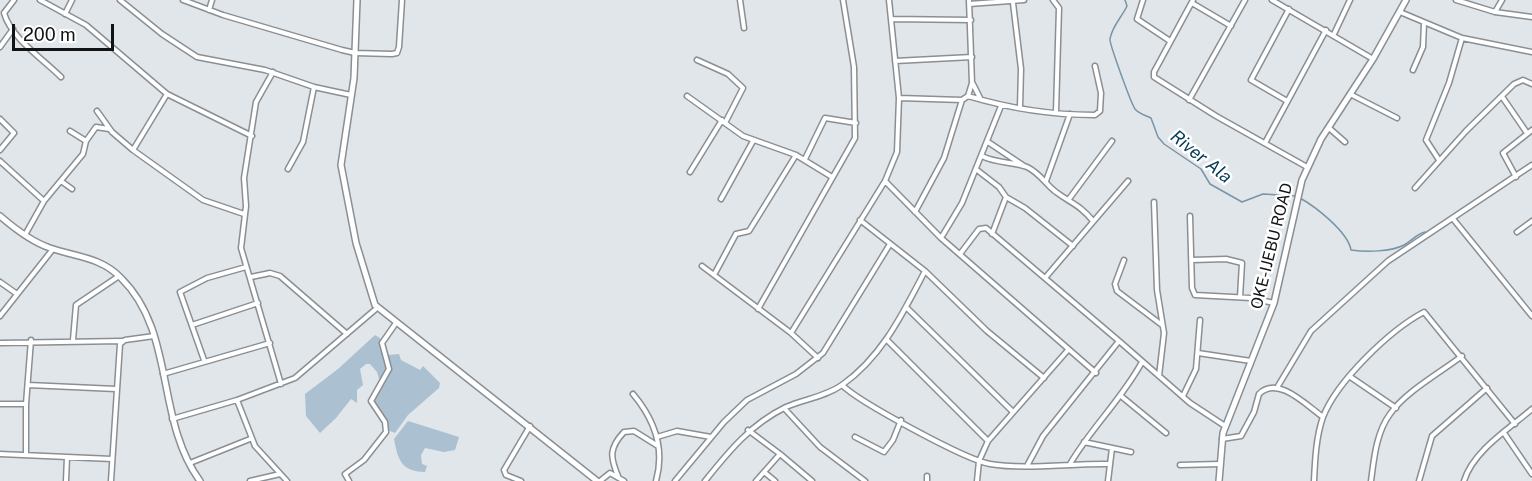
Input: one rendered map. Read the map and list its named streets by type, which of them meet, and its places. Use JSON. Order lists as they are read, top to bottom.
{
  "streets": {
    "main road": ["OKE-IJEBU ROAD"]
  },
  "water": ["River Ala"],
  "scale_bar": "200 m"
}
